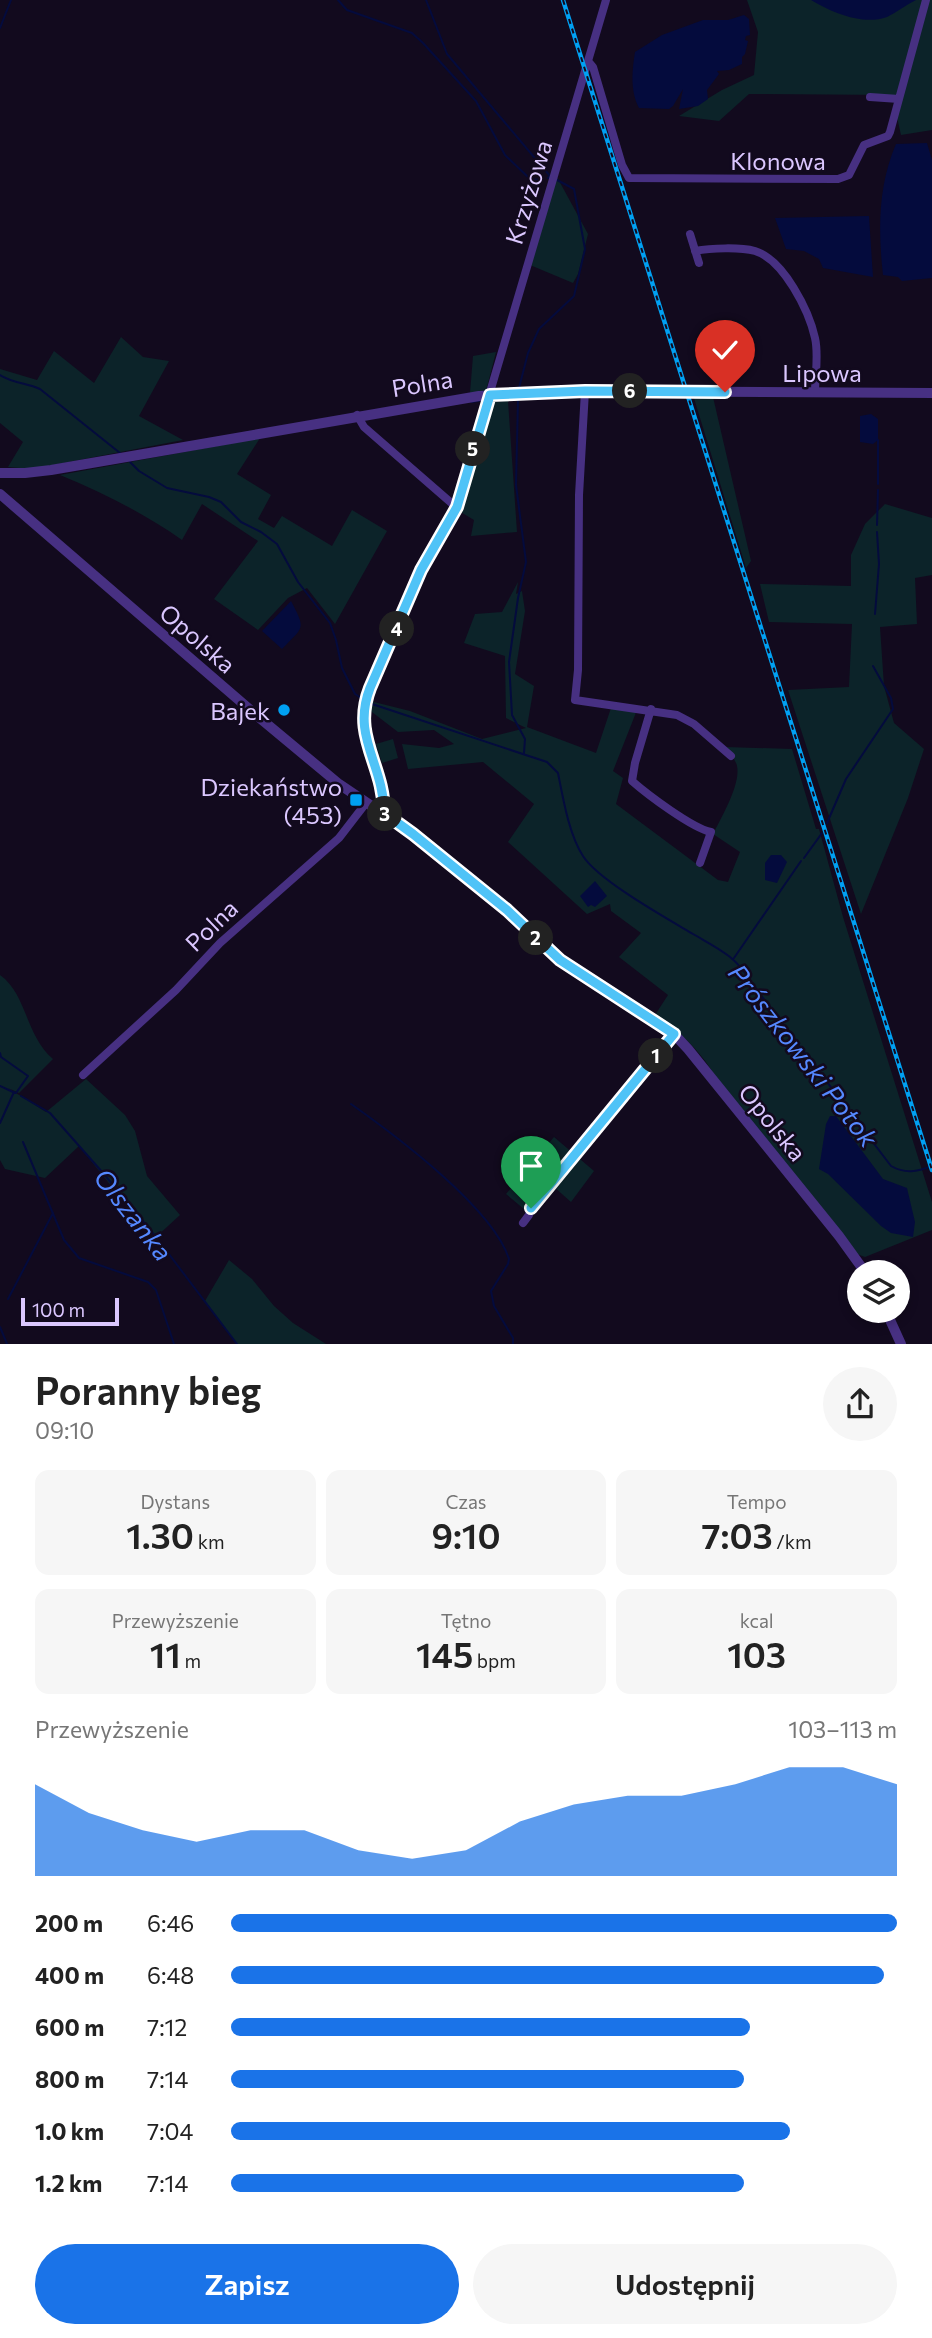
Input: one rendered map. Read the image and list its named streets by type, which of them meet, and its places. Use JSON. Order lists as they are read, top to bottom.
{
  "streets": {
    "street": [
      "Klonowa",
      "Krzyżowa",
      "Lipowa",
      "Polna",
      "Opolska"
    ]
  },
  "crossings": [
    ["Klonowa", "Krzyżowa"],
    ["Krzyżowa", "Polna"],
    ["Krzyżowa", "Opolska"],
    ["Lipowa", "Polna"],
    ["Polna", "Opolska"]
  ],
  "water": ["Prószkowski Potok", "Olszanka"],
  "places": {
    "other": ["Bajek"],
    "transit": ["Dziekaństwo (453)"]
  },
  "scale_bar": "100 m",
  "page": {
    "pins": [
      "6",
      "5",
      "4",
      "3",
      "2",
      "1"
    ],
    "scale": "100 m",
    "heading": ["Poranny bieg", "09:10"],
    "stats": [
      ["Dystans", "1.30 km"],
      ["Czas", "9:10"],
      ["Tempo", "7:03 /km"],
      ["Przewyższenie", "11 m"],
      ["Tętno", "145 bpm"],
      ["kcal", "103"]
    ],
    "chart": ["Przewyższenie", "103–113 m"],
    "list": [
      {
        "name": "200 m",
        "note": "6:46"
      },
      {
        "name": "400 m",
        "note": "6:48"
      },
      {
        "name": "600 m",
        "note": "7:12"
      },
      {
        "name": "800 m",
        "note": "7:14"
      },
      {
        "name": "1.0 km",
        "note": "7:04"
      },
      {
        "name": "1.2 km",
        "note": "7:14"
      }
    ],
    "buttons": ["Zapisz", "Udostępnij"]
  }
}
